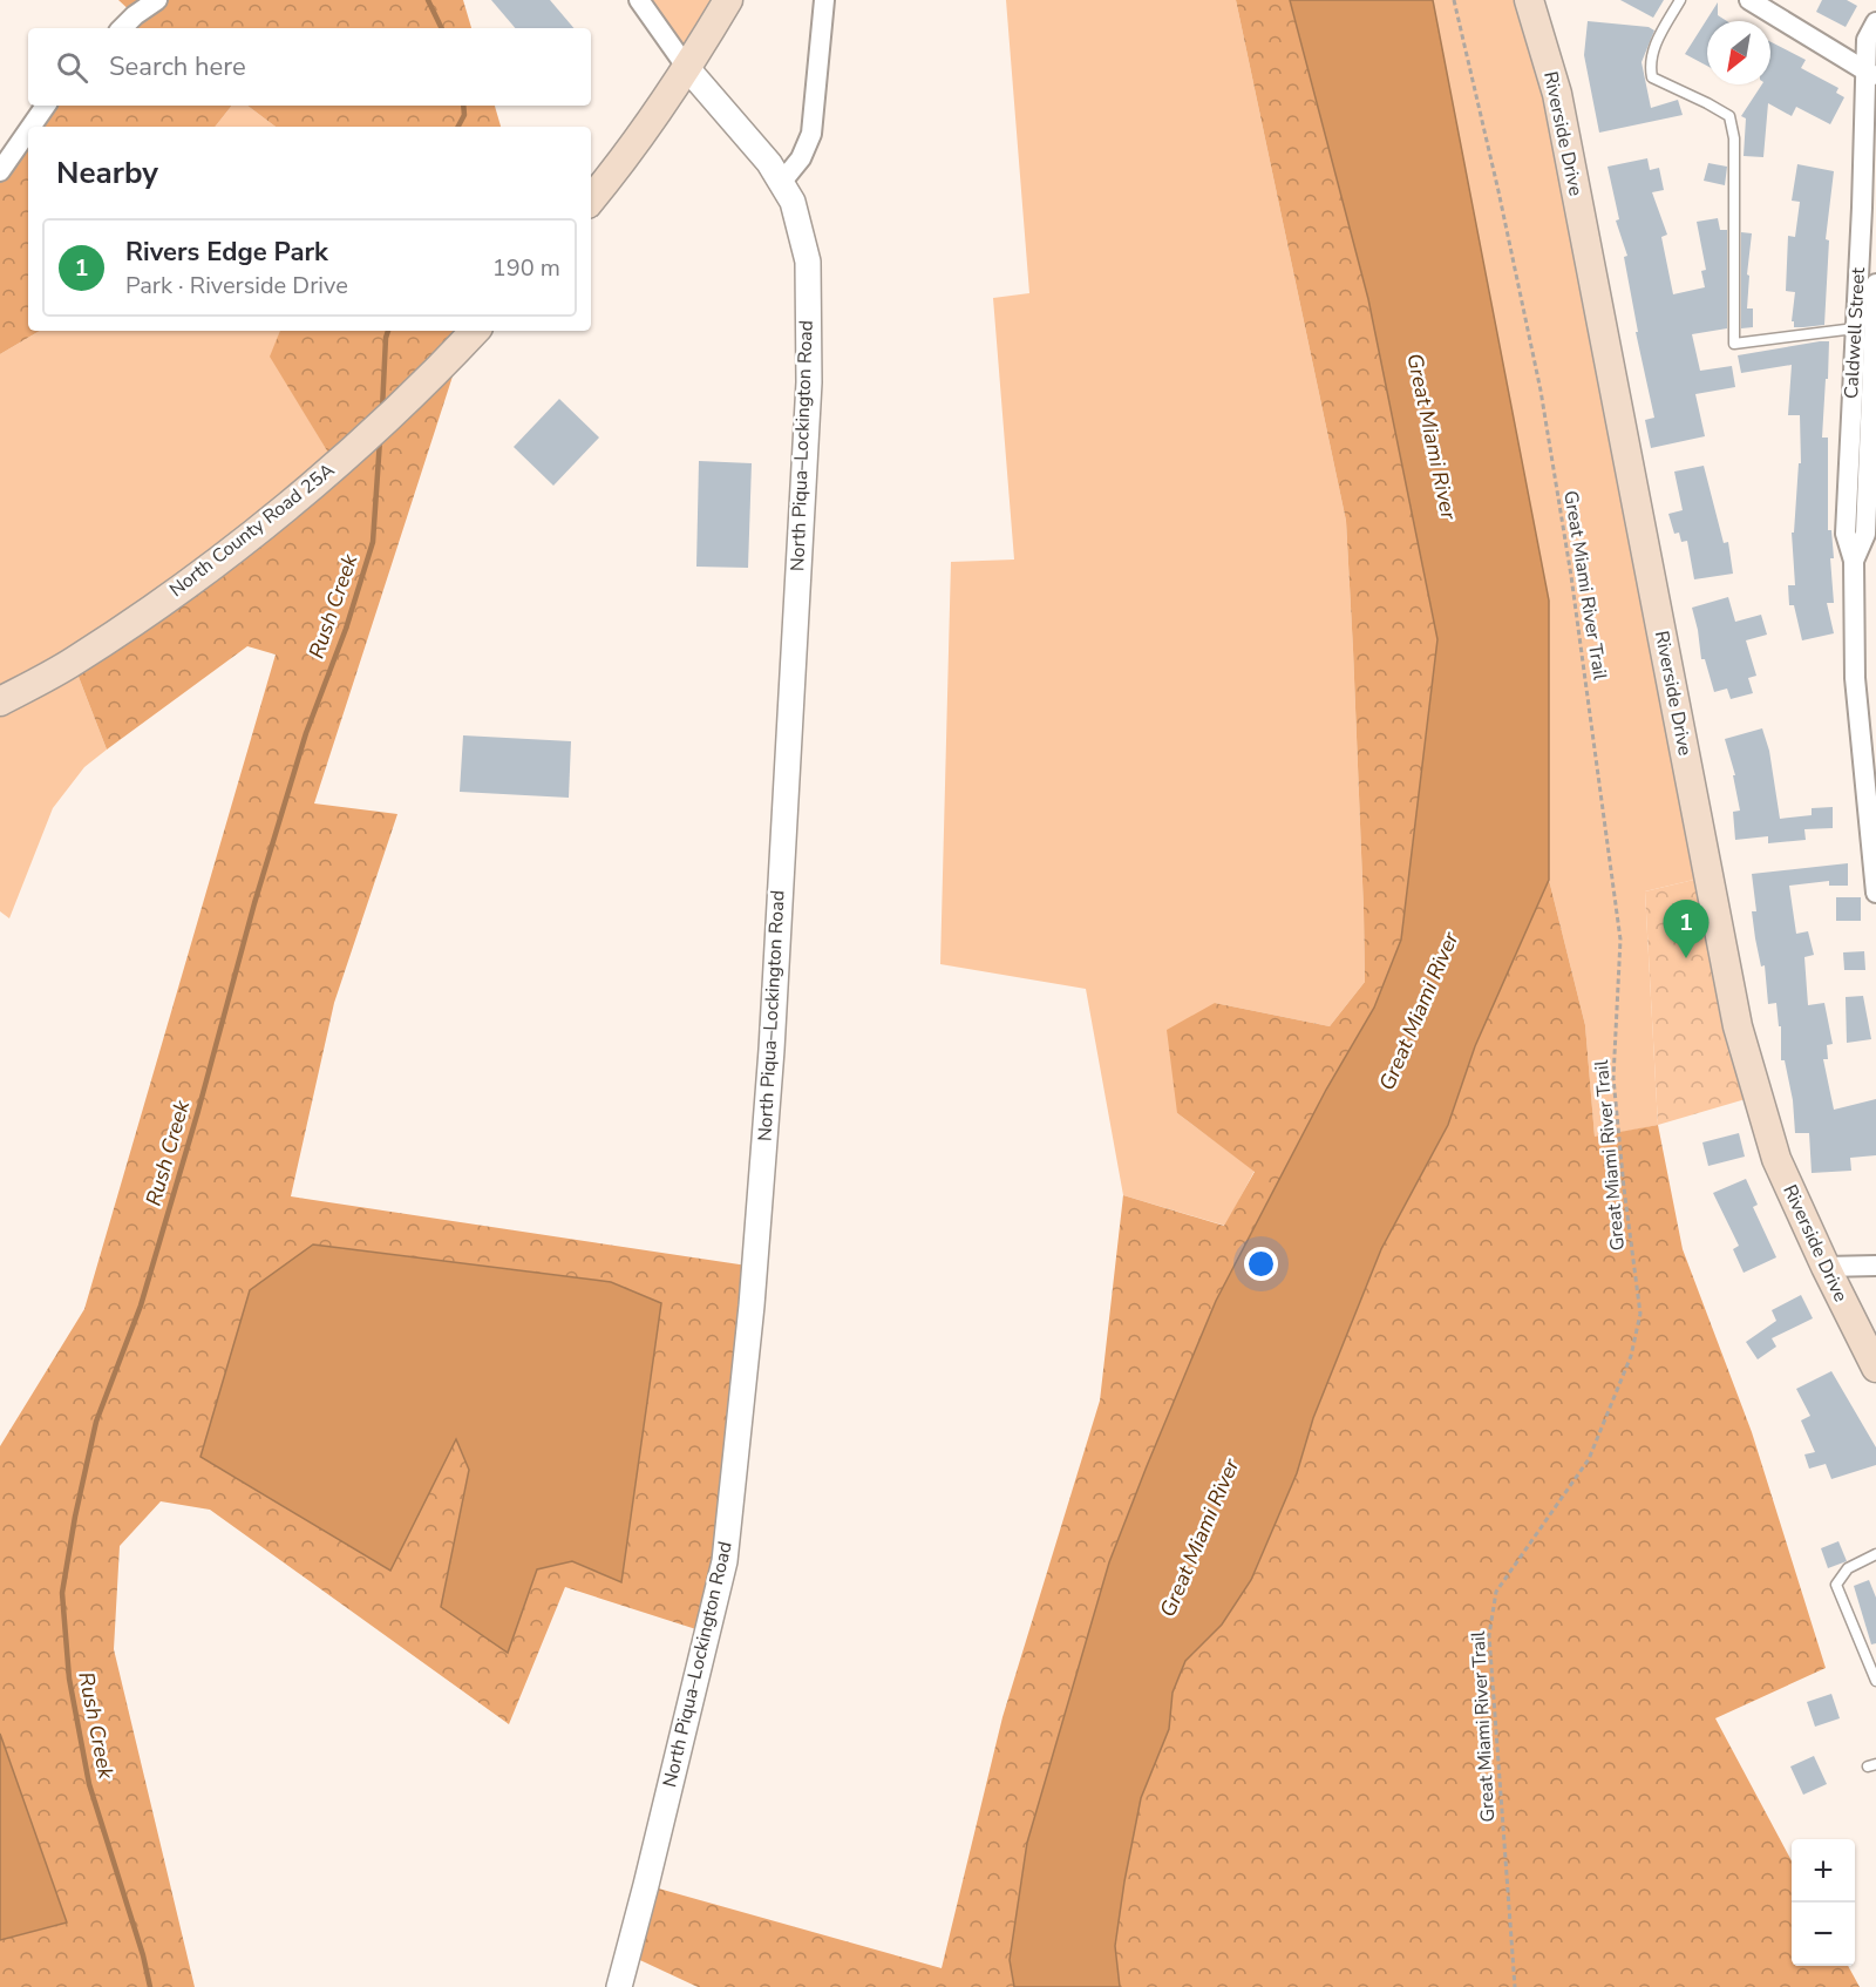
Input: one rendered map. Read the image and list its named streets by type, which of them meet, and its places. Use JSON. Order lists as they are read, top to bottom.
{
  "streets": {
    "main road": ["Riverside Drive", "North County Road 25A"],
    "street": ["Caldwell Street", "North Piqua–Lockington Road"],
    "path": ["Great Miami River Trail"]
  },
  "water": ["Great Miami River", "Rush Creek"],
  "north": "bottom left",
  "page": {
    "search": "Search here",
    "heading": "Nearby",
    "list": [
      {
        "mark": "1",
        "name": "Rivers Edge Park",
        "note": "Park · Riverside Drive",
        "value": "190 m"
      }
    ],
    "pins": "1",
    "map_buttons": ["+", "−"]
  }
}
